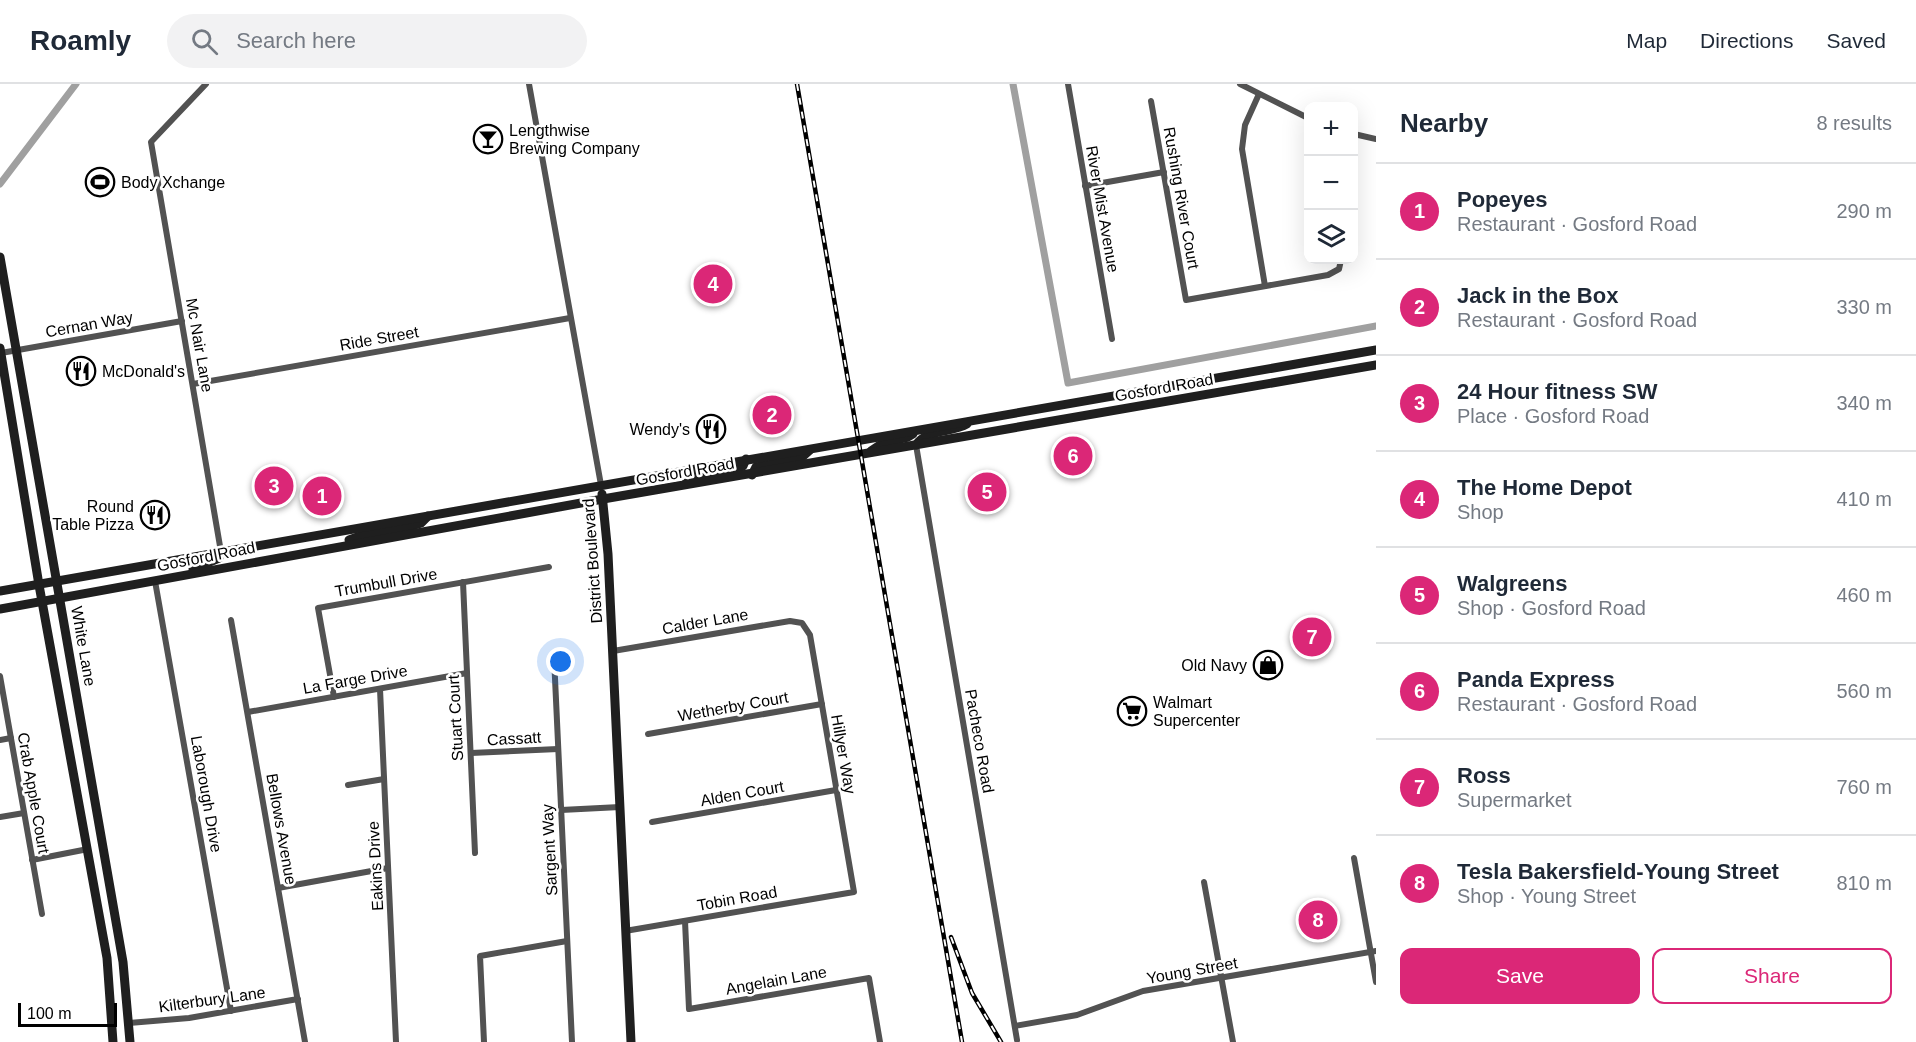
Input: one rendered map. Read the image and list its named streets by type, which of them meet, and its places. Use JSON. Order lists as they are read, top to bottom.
{
  "streets": {
    "main road": ["Gosford Road", "District Boulevard", "White Lane"],
    "street": [
      "Rushing River Court",
      "River Mist Avenue",
      "Cernan Way",
      "Ride Street",
      "Mc Nair Lane",
      "Trumbull Drive",
      "Calder Lane",
      "La Farge Drive",
      "Wetherby Court",
      "Stuart Court",
      "Cassatt",
      "Pacheco Road",
      "Hillyer Way",
      "Crab Apple Court",
      "Alden Court",
      "Laborough Drive",
      "Bellows Avenue",
      "Sargent Way",
      "Eakins Drive",
      "Tobin Road",
      "Young Street",
      "Angelain Lane",
      "Kilterbury Lane"
    ]
  },
  "crossings": [
    ["Cernan Way", "Mc Nair Lane"],
    ["Cernan Way", "White Lane"],
    ["Ride Street", "Mc Nair Lane"],
    ["Ride Street", "District Boulevard"],
    ["Mc Nair Lane", "Gosford Road"],
    ["Gosford Road", "District Boulevard"],
    ["Gosford Road", "White Lane"],
    ["Gosford Road", "Pacheco Road"],
    ["Gosford Road", "Laborough Drive"],
    ["District Boulevard", "Calder Lane"],
    ["District Boulevard", "Tobin Road"],
    ["Trumbull Drive", "La Farge Drive"],
    ["Trumbull Drive", "Stuart Court"],
    ["Calder Lane", "Hillyer Way"],
    ["White Lane", "Kilterbury Lane"],
    ["La Farge Drive", "Stuart Court"],
    ["La Farge Drive", "Bellows Avenue"],
    ["La Farge Drive", "Eakins Drive"],
    ["Wetherby Court", "Hillyer Way"],
    ["Stuart Court", "Cassatt"],
    ["Cassatt", "Sargent Way"],
    ["Pacheco Road", "Young Street"],
    ["Hillyer Way", "Alden Court"],
    ["Hillyer Way", "Tobin Road"],
    ["Laborough Drive", "Kilterbury Lane"],
    ["Bellows Avenue", "Kilterbury Lane"],
    ["Tobin Road", "Angelain Lane"]
  ],
  "places": {
    "bar": ["Lengthwise Brewing Company"],
    "sports": ["Body Xchange"],
    "restaurant": ["McDonald's", "Wendy's", "Round Table Pizza"],
    "shop": ["Old Navy"],
    "supermarket": ["Walmart Supercenter"]
  },
  "scale_bar": "100 m",
  "page": {
    "header": "Roamly",
    "search": "Search here",
    "nav": ["Map", "Directions", "Saved"],
    "heading": ["Nearby", "8 results"],
    "map_buttons": ["+", "−"],
    "list": [
      {
        "mark": "1",
        "name": "Popeyes",
        "note": "Restaurant · Gosford Road",
        "value": "290 m"
      },
      {
        "mark": "2",
        "name": "Jack in the Box",
        "note": "Restaurant · Gosford Road",
        "value": "330 m"
      },
      {
        "mark": "3",
        "name": "24 Hour fitness SW",
        "note": "Place · Gosford Road",
        "value": "340 m"
      },
      {
        "mark": "4",
        "name": "The Home Depot",
        "note": "Shop",
        "value": "410 m"
      },
      {
        "mark": "5",
        "name": "Walgreens",
        "note": "Shop · Gosford Road",
        "value": "460 m"
      },
      {
        "mark": "6",
        "name": "Panda Express",
        "note": "Restaurant · Gosford Road",
        "value": "560 m"
      },
      {
        "mark": "7",
        "name": "Ross",
        "note": "Supermarket",
        "value": "760 m"
      },
      {
        "mark": "8",
        "name": "Tesla Bakersfield-Young Street",
        "note": "Shop · Young Street",
        "value": "810 m"
      }
    ],
    "pins": [
      "4",
      "2",
      "6",
      "3",
      "5",
      "1",
      "7",
      "8"
    ],
    "buttons": ["Save", "Share"],
    "scale": "100 m"
  }
}
